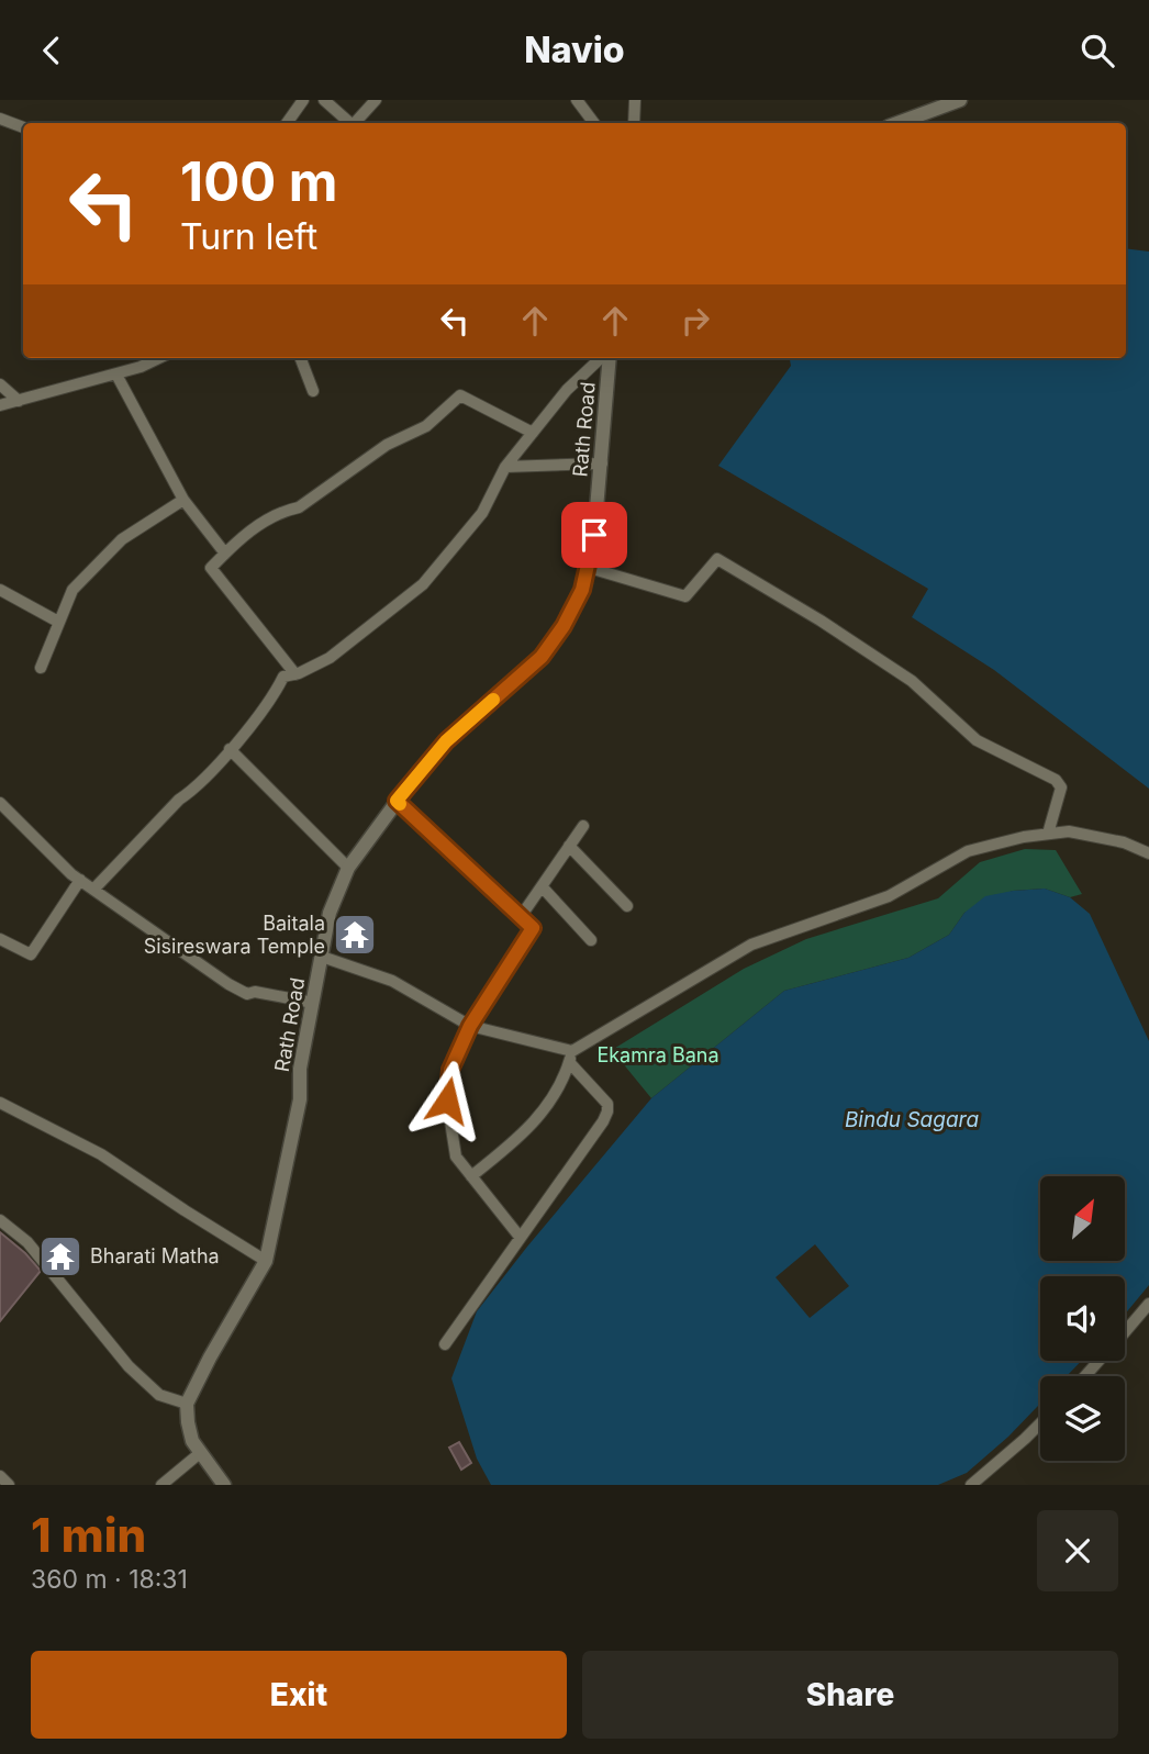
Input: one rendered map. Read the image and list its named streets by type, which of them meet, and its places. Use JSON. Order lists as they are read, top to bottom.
{
  "streets": {
    "street": ["Rath Road"]
  },
  "water": ["Bindu Sagara"],
  "parks": ["Ekamra Bana"],
  "places": {
    "temple": ["Baitala Sisireswara Temple", "Bharati Matha"]
  },
  "north": "top right",
  "page": {
    "header": "Navio",
    "turn": ["100 m", "Turn left"],
    "heading": ["1 min", "360 m · 18:31"],
    "buttons": ["Exit", "Share"]
  }
}
